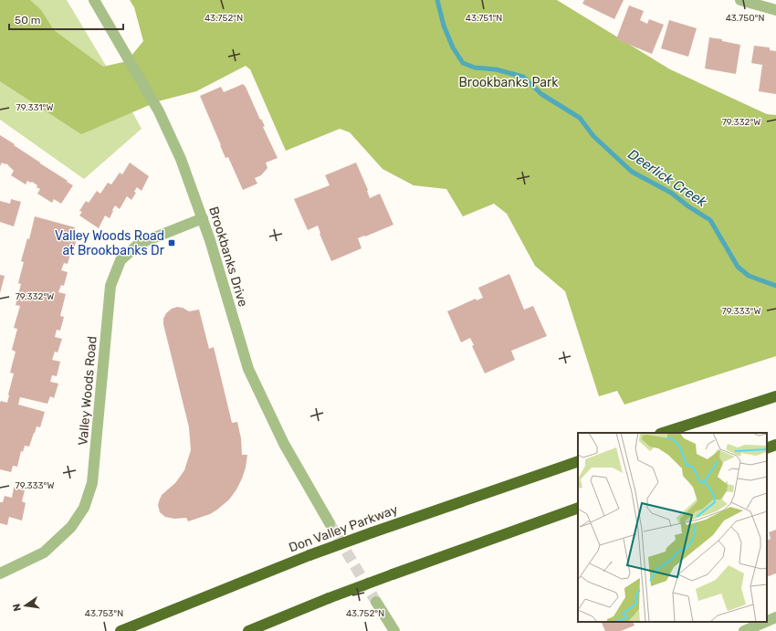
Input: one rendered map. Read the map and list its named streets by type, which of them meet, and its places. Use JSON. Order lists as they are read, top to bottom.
{
  "streets": {
    "highway": ["Don Valley Parkway"],
    "street": ["Brookbanks Drive", "Valley Woods Road"]
  },
  "crossings": [
    ["Brookbanks Drive", "Valley Woods Road"]
  ],
  "water": ["Deerlick Creek"],
  "parks": ["Brookbanks Park"],
  "places": {
    "transit": ["Valley Woods Road at Brookbanks Dr"]
  },
  "scale_bar": "50 m",
  "north": "left",
  "coordinates": [
    "43.752°N",
    "43.751°N",
    "43.750°N",
    "79.331°W",
    "79.332°W",
    "79.333°W",
    "43.753°N"
  ]
}
